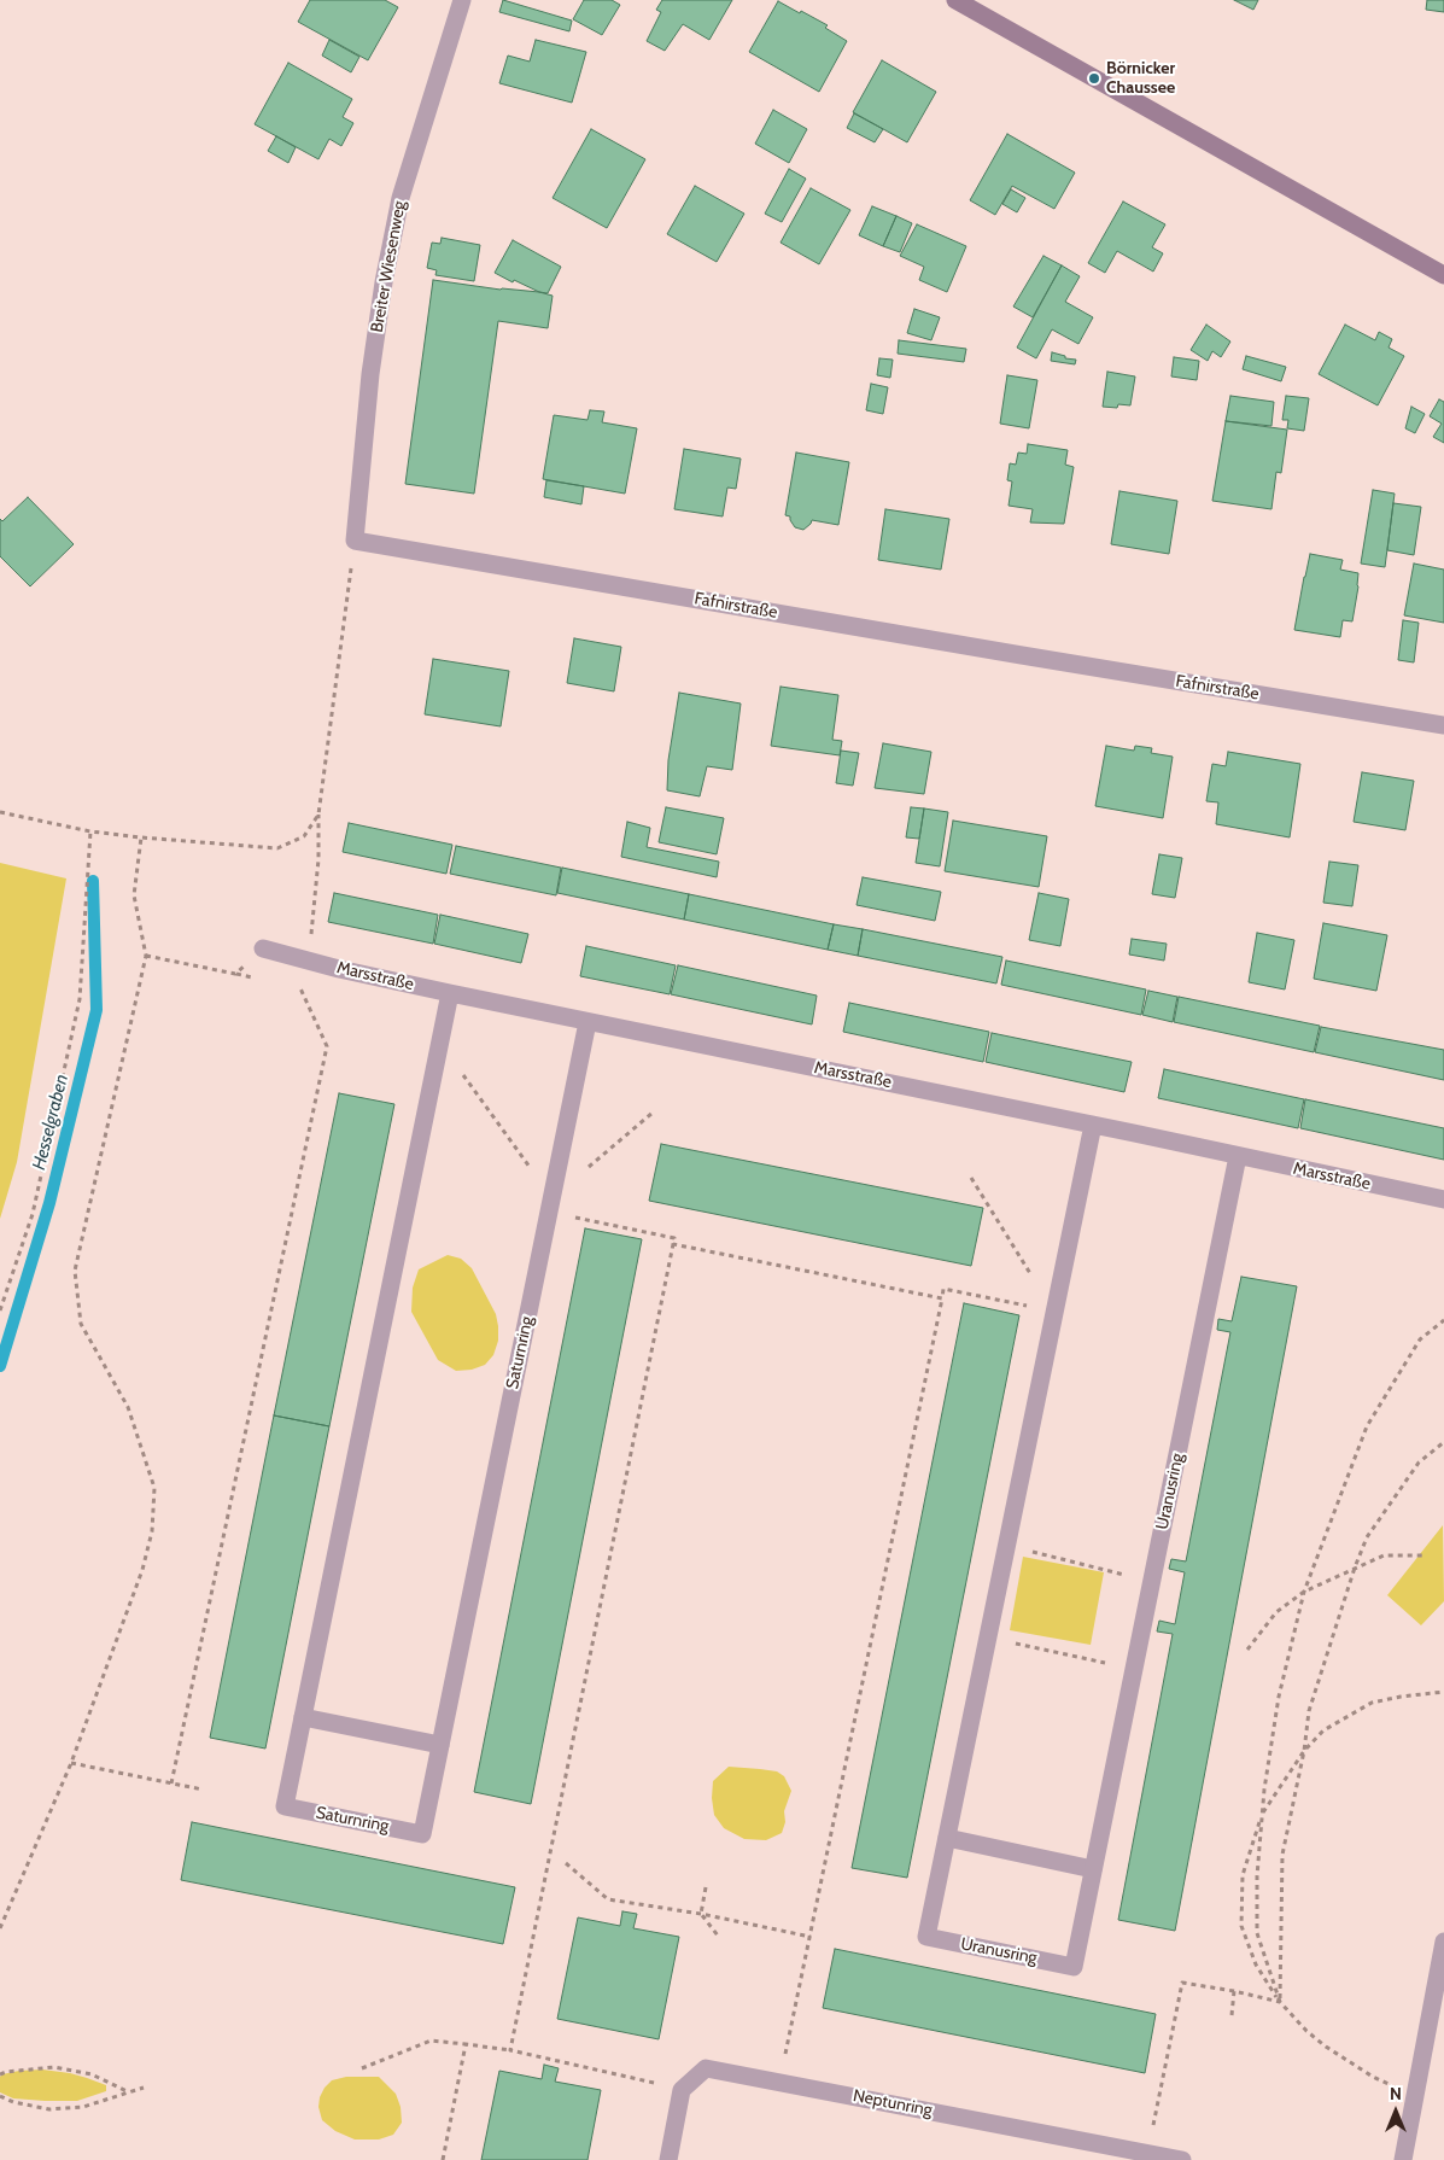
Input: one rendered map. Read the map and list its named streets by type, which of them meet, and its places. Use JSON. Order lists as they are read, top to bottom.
{
  "streets": {
    "street": [
      "Breiter Wiesenweg",
      "Fafnirstraße",
      "Marsstraße",
      "Saturnring",
      "Uranusring",
      "Neptunring"
    ]
  },
  "crossings": [
    ["Breiter Wiesenweg", "Fafnirstraße"],
    ["Marsstraße", "Saturnring"],
    ["Marsstraße", "Uranusring"]
  ],
  "water": ["Hesselgraben"],
  "places": ["Börnicker Chaussee"],
  "north": "top"
}
